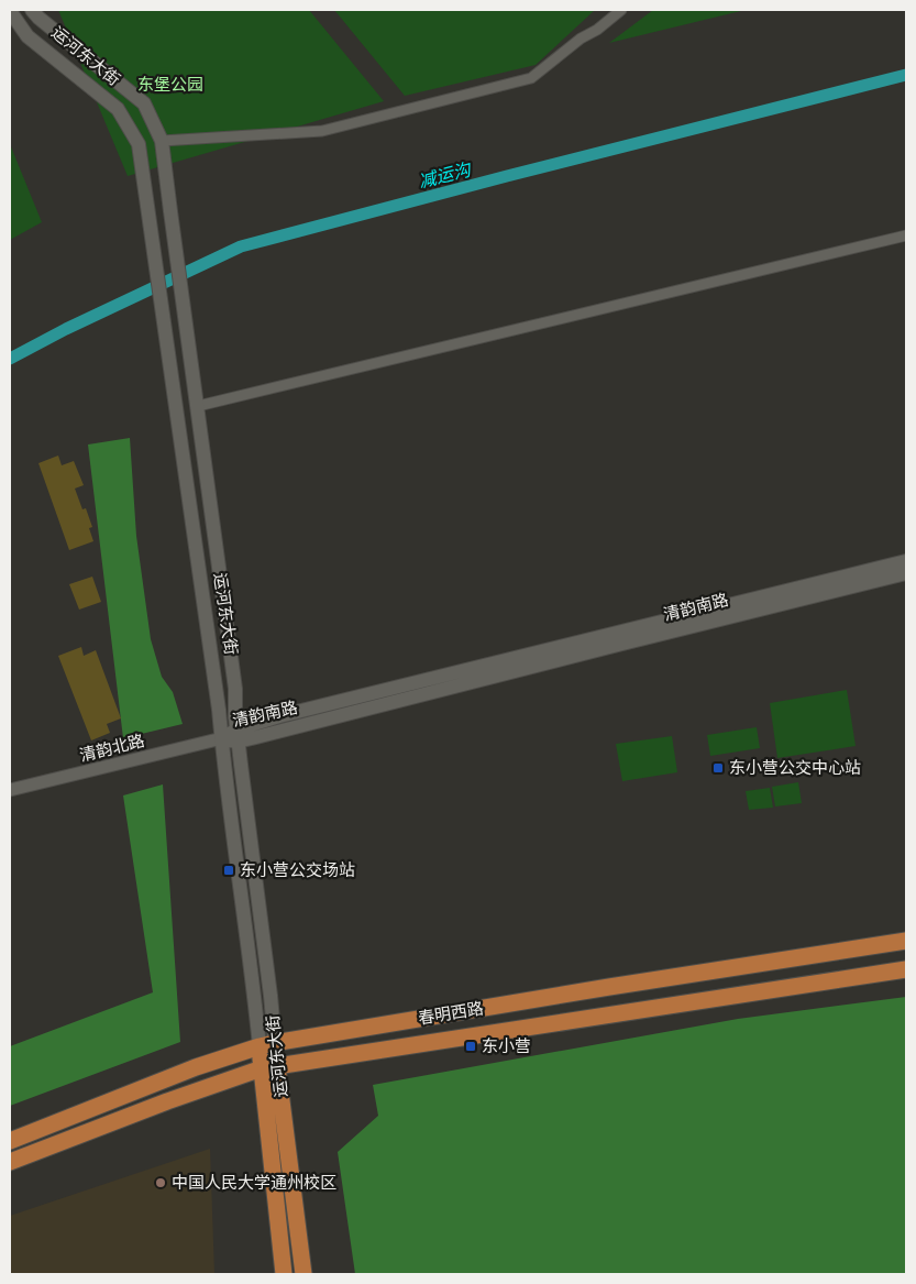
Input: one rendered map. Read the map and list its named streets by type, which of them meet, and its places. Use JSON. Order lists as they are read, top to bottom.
{
  "streets": {
    "main road": ["运河东大街", "清韵南路", "春明西路"],
    "street": ["清韵北路"]
  },
  "crossings": [
    ["运河东大街", "清韵南路"],
    ["运河东大街", "清韵北路"],
    ["运河东大街", "春明西路"],
    ["清韵南路", "清韵北路"]
  ],
  "water": ["减运沟"],
  "parks": ["东堡公园"],
  "places": {
    "transit": ["东小营公交中心站", "东小营公交场站", "东小营"],
    "other": ["中国人民大学通州校区"]
  }
}
